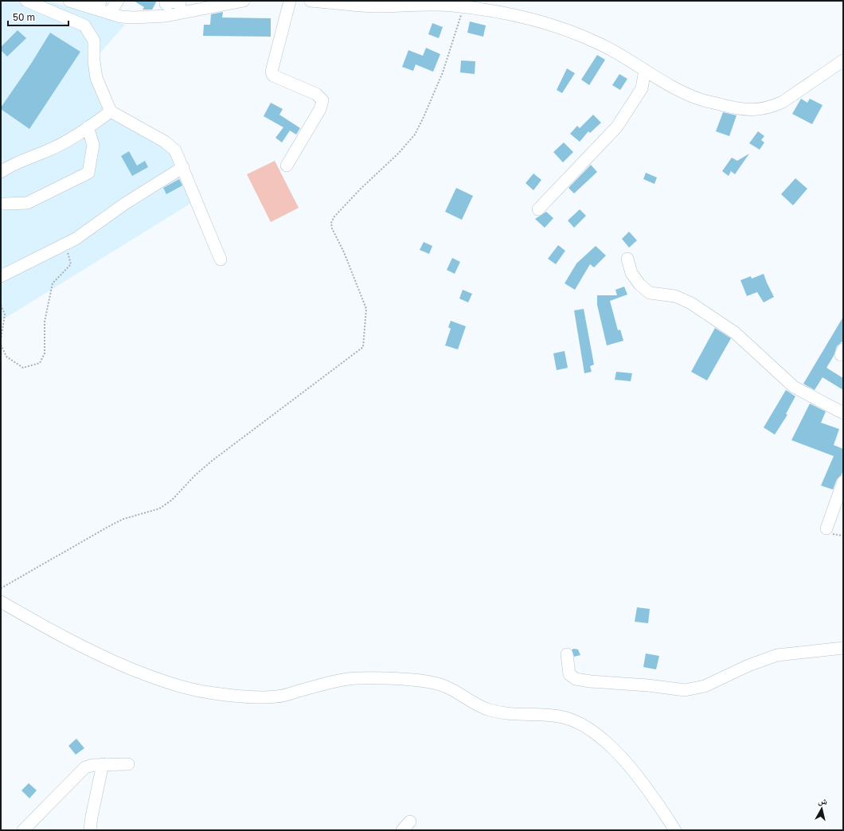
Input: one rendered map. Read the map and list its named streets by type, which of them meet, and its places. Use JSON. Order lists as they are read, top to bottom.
{
  "scale_bar": "50 m",
  "north": "top"
}
